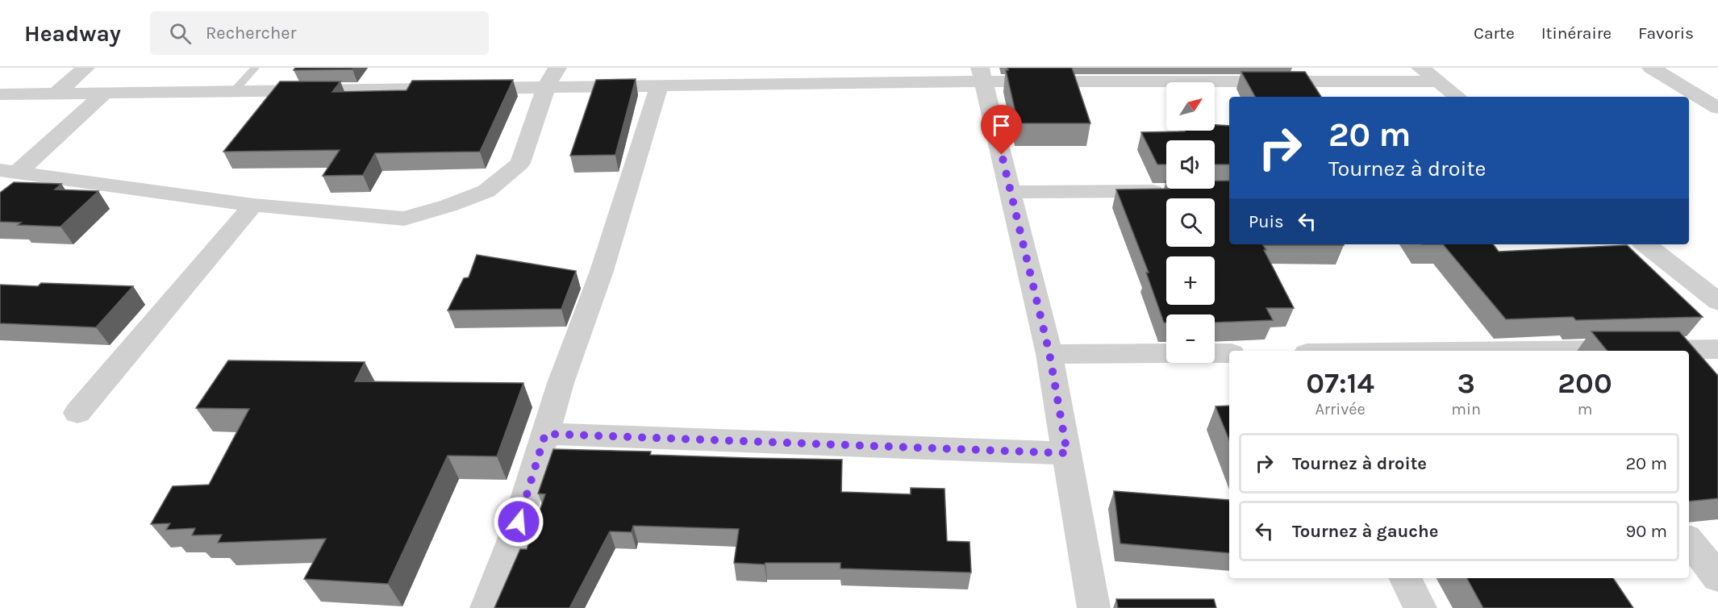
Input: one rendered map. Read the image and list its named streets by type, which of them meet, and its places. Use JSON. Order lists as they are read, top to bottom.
{
  "north": "top right",
  "page": {
    "header": "Headway",
    "search": "Rechercher",
    "nav": ["Carte", "Itinéraire", "Favoris"],
    "map_buttons": ["+", "−"],
    "turn": ["20 m", "Tournez à droite"],
    "then": "Puis",
    "eta": [
      "07:14",
      "Arrivée",
      "3",
      "min",
      "200",
      "m"
    ],
    "list": [
      {
        "name": "Tournez à droite",
        "value": "20 m"
      },
      {
        "name": "Tournez à gauche",
        "value": "90 m"
      }
    ]
  }
}
